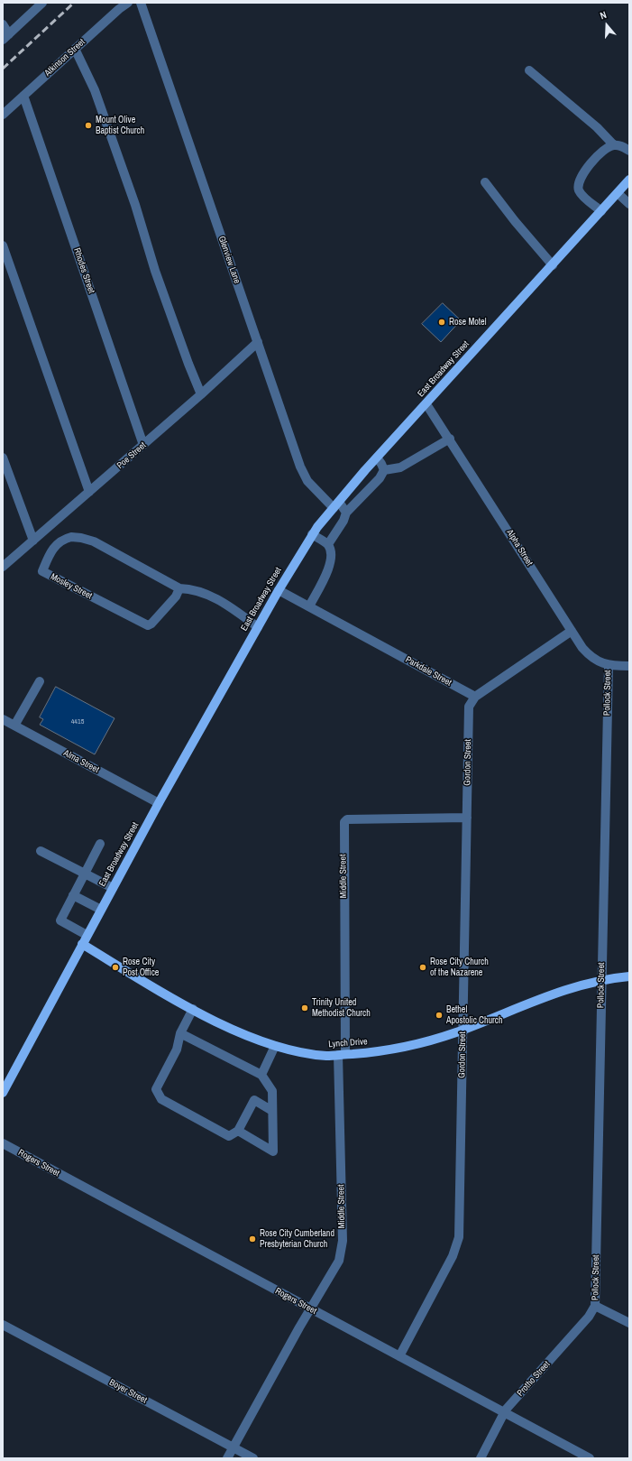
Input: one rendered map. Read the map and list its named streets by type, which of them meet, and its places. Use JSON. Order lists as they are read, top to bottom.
{
  "streets": {
    "main road": ["East Broadway Street", "Lynch Drive"],
    "street": [
      "Atkinson Street",
      "Glenview Lane",
      "Rhodes Street",
      "Poe Street",
      "Alpha Street",
      "Mosley Street",
      "Parkdale Street",
      "Pollock Street",
      "Alma Street",
      "Gordon Street",
      "Middle Street",
      "Rogers Street",
      "Protho Street",
      "Boyer Street"
    ]
  },
  "crossings": [
    ["Atkinson Street", "Rhodes Street"],
    ["Glenview Lane", "East Broadway Street"],
    ["Glenview Lane", "Poe Street"],
    ["Rhodes Street", "Poe Street"],
    ["East Broadway Street", "Alpha Street"],
    ["East Broadway Street", "Mosley Street"],
    ["East Broadway Street", "Parkdale Street"],
    ["East Broadway Street", "Alma Street"],
    ["East Broadway Street", "Lynch Drive"],
    ["Alpha Street", "Pollock Street"],
    ["Parkdale Street", "Gordon Street"],
    ["Pollock Street", "Lynch Drive"],
    ["Pollock Street", "Protho Street"],
    ["Gordon Street", "Middle Street"],
    ["Gordon Street", "Lynch Drive"],
    ["Gordon Street", "Rogers Street"],
    ["Middle Street", "Lynch Drive"],
    ["Middle Street", "Rogers Street"],
    ["Middle Street", "Boyer Street"],
    ["Rogers Street", "Protho Street"]
  ],
  "places": [
    "Mount Olive Baptist Church",
    "Rose Motel",
    "Rose City Post Office",
    "Rose City Church of the Nazarene",
    "Trinity United Methodist Church",
    "Bethel Apostolic Church",
    "Rose City Cumberland Presbyterian Church"
  ],
  "house_numbers": ["4415"],
  "north": "top"
}
